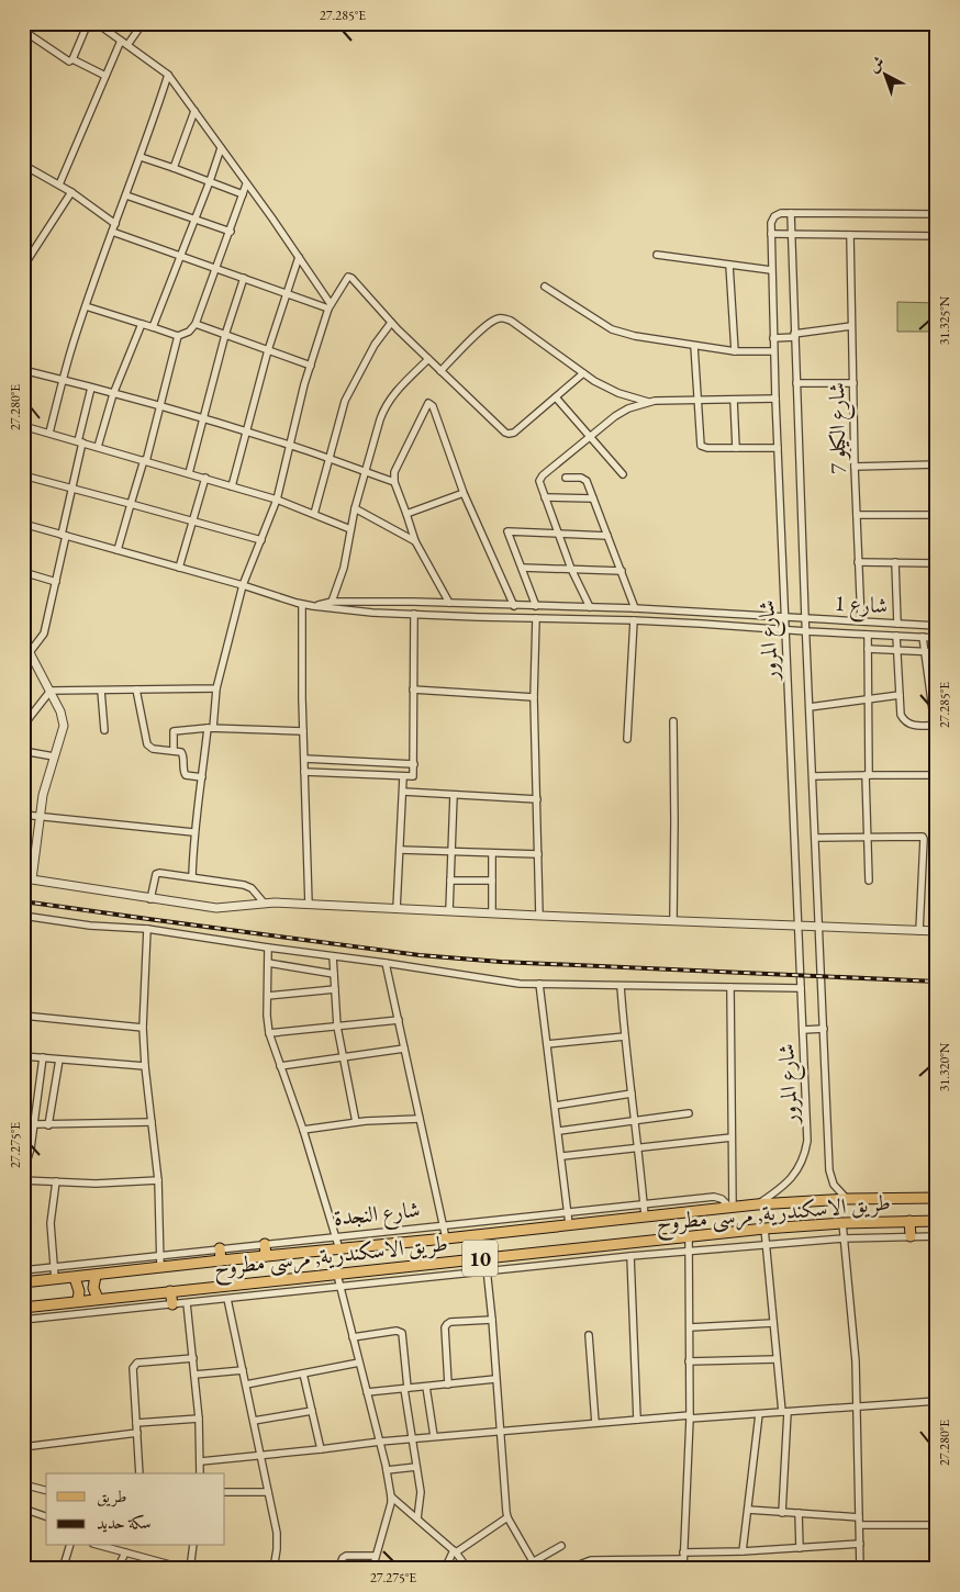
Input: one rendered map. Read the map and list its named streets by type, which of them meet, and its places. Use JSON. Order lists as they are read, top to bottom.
{
  "streets": {
    "main road": ["طريق الاسكندرية, مرسى مطروح", "10"],
    "street": [
      "شارع الكيلو 7",
      "شارع 1",
      "شارع المرور",
      "شارع النجدة"
    ]
  },
  "crossings": [
    ["شارع الكيلو 7", "شارع 1"],
    ["شارع 1", "شارع المرور"],
    ["شارع المرور", "طريق الاسكندرية, مرسى مطروح"],
    ["طريق الاسكندرية, مرسى مطروح", "شارع النجدة"]
  ],
  "legend": ["طريق", "سكة حديد"],
  "north": "top left",
  "coordinates": [
    "27.285°E",
    "31.325°N",
    "27.280°E",
    "31.320°N",
    "27.275°E"
  ]
}
